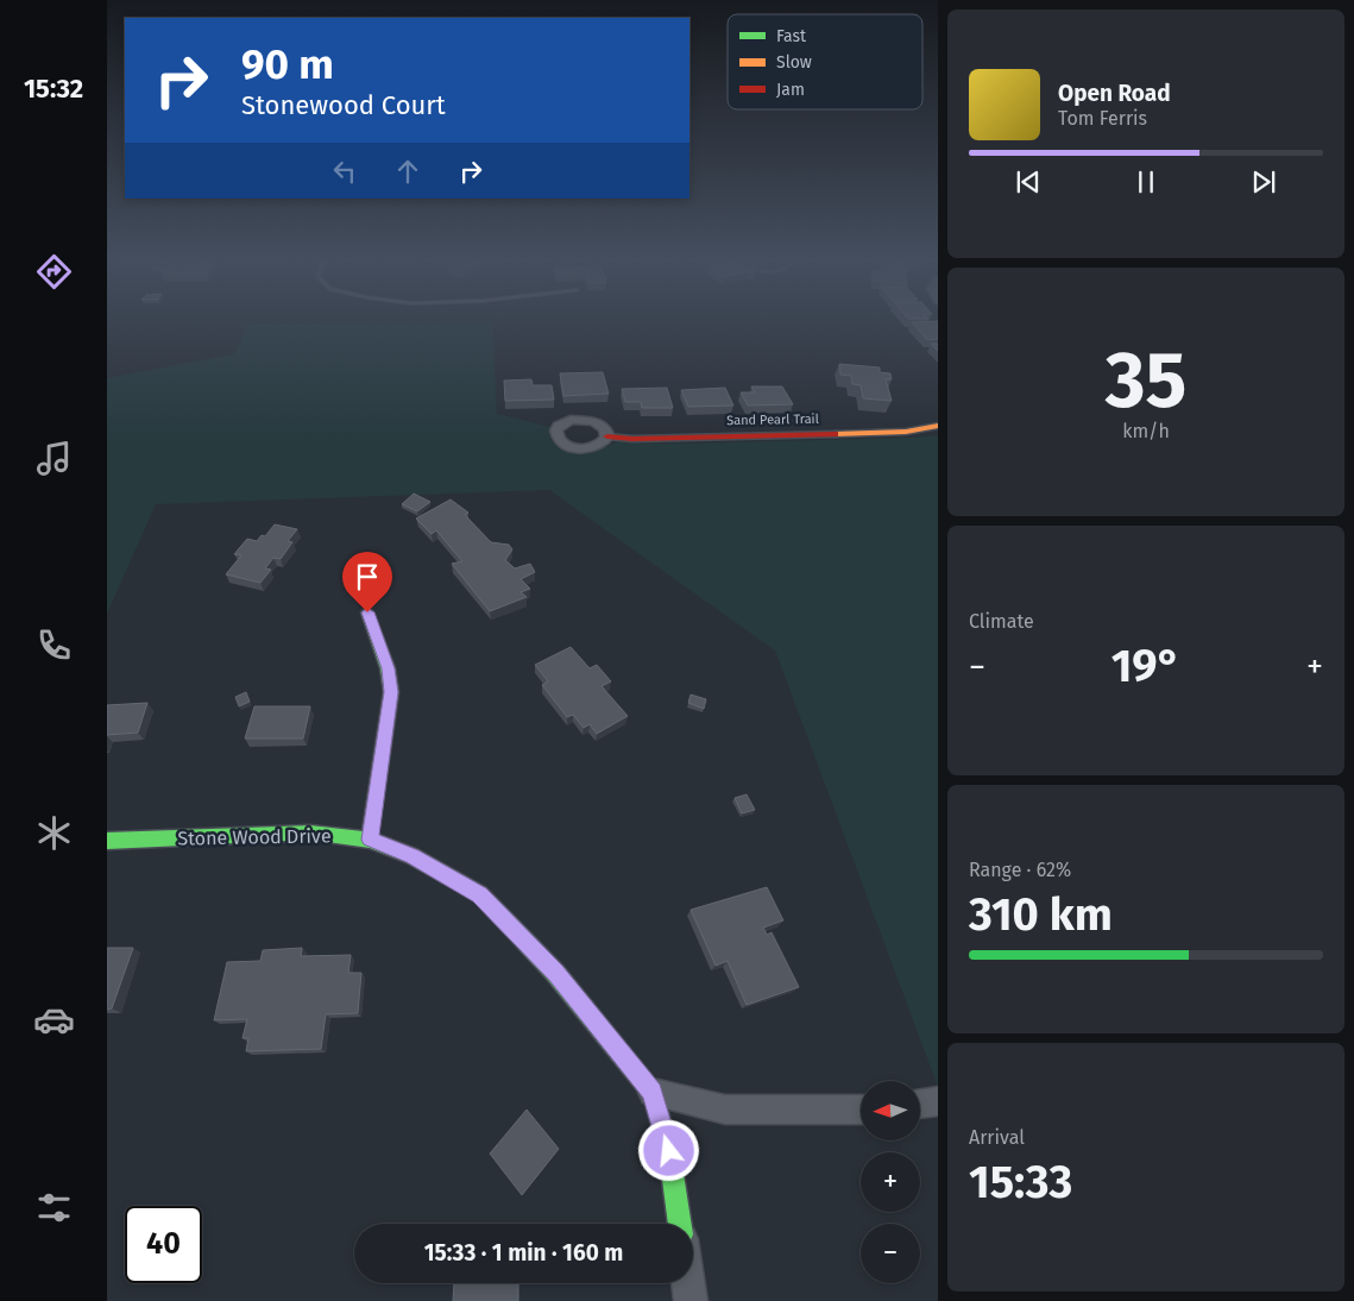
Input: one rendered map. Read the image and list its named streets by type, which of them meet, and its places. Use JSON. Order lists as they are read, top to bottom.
{
  "streets": {
    "street": ["Sand Pearl Trail", "Stone Wood Drive"]
  },
  "legend": ["Fast", "Slow", "Jam"],
  "north": "left",
  "page": {
    "tabs": "15:32",
    "turn": ["90 m", "Stonewood Court"],
    "song": ["Open Road", "Tom Ferris"],
    "tile": [
      ["35", "km/h"],
      "Climate",
      ["Range · 62%", "310 km"],
      ["Arrival", "15:33"]
    ],
    "heat": ["−", "19°", "+"],
    "map_buttons": ["+", "−"],
    "limit": "40",
    "trip": "15:33 · 1 min · 160 m"
  }
}
